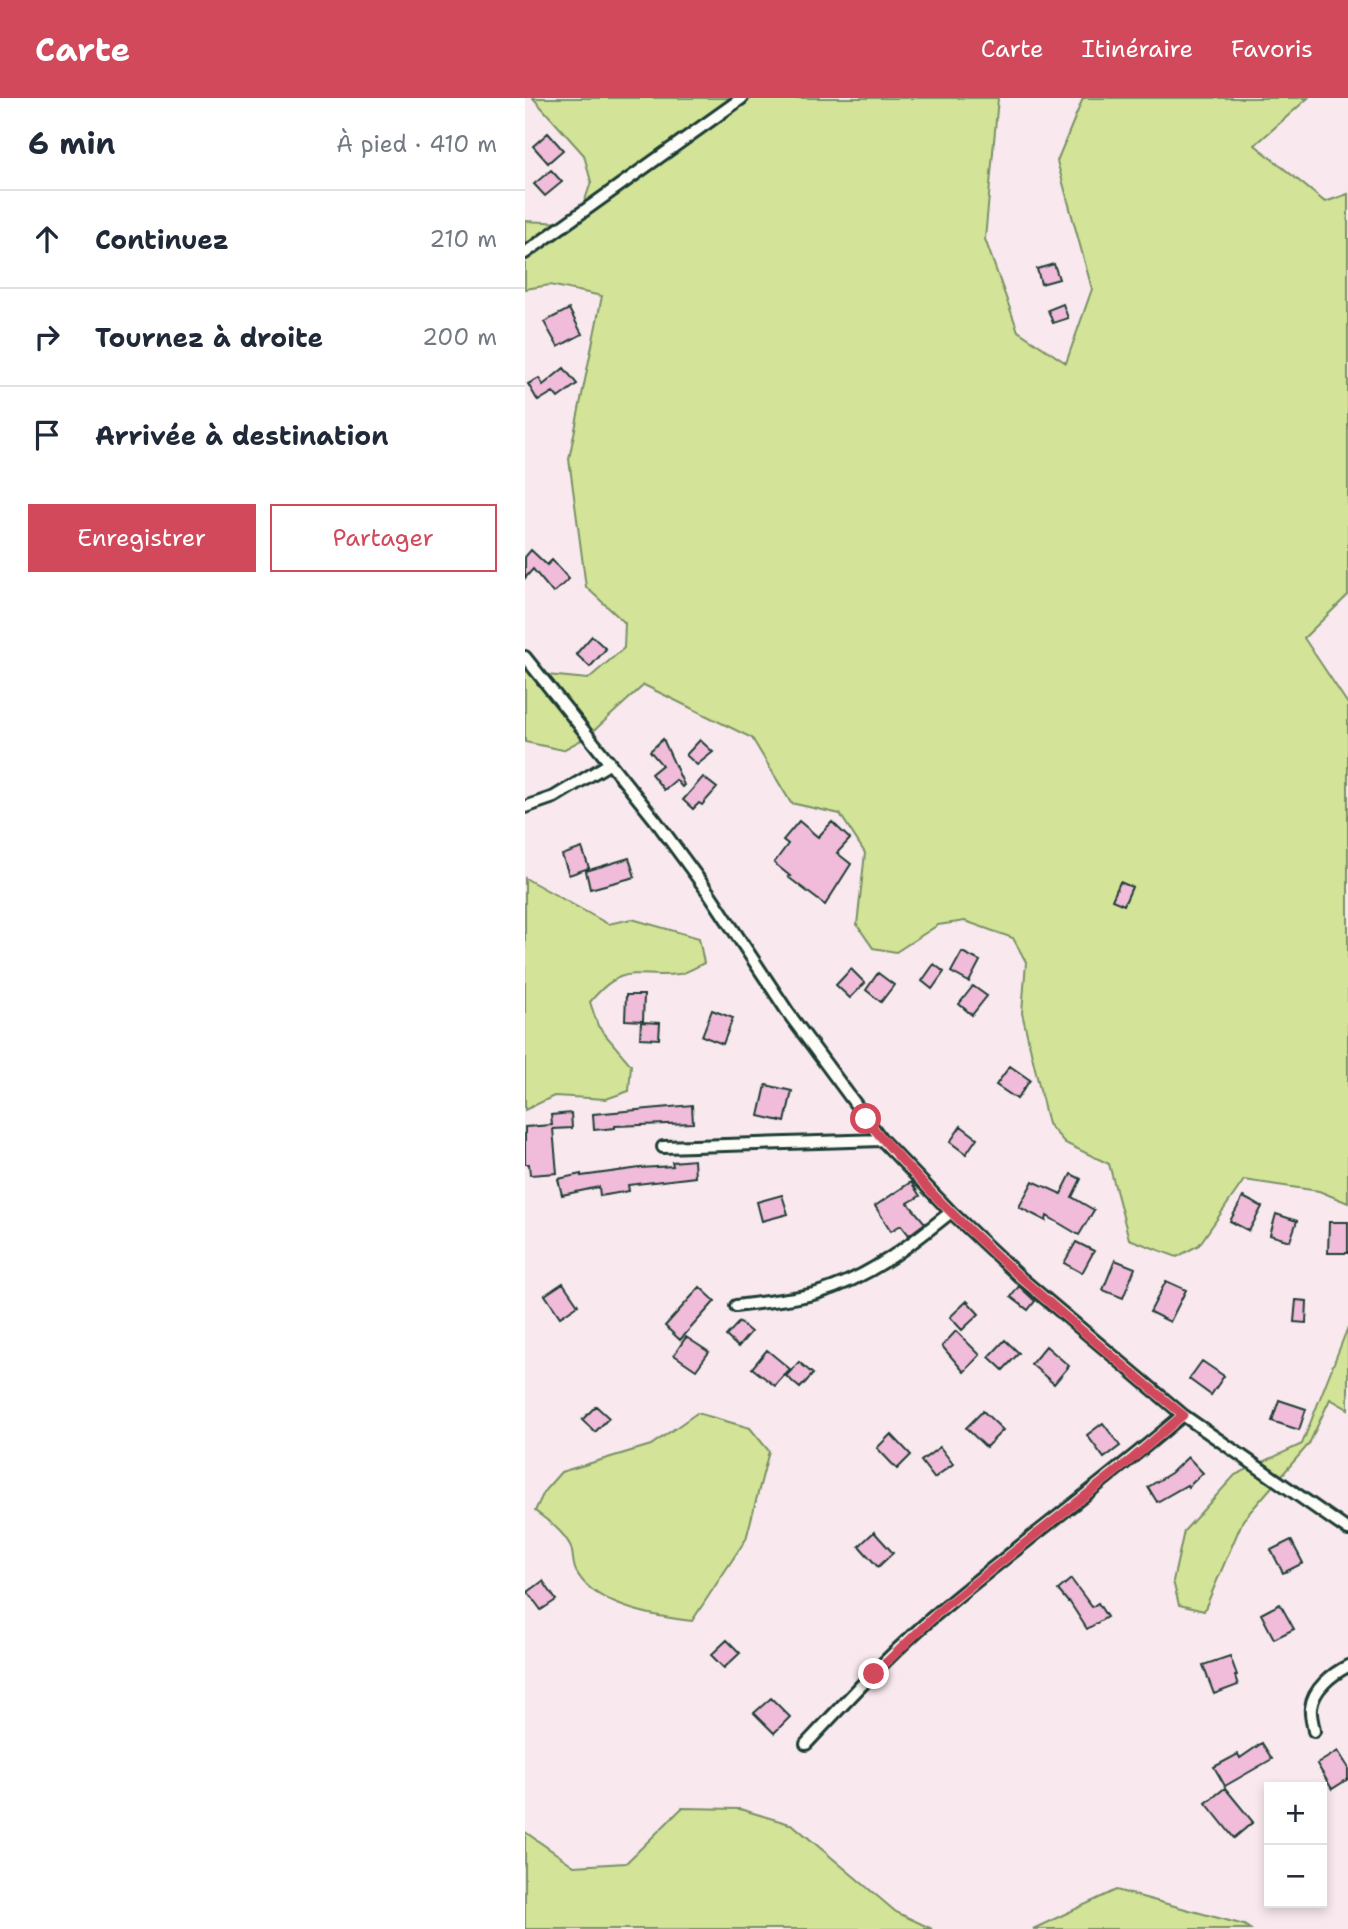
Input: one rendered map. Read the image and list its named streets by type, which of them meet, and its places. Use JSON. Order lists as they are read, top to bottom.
{
  "page": {
    "header": "Carte",
    "nav": ["Carte", "Itinéraire", "Favoris"],
    "heading": ["6 min", "À pied · 410 m"],
    "list": [
      ["Continuez", "210 m"],
      ["Tournez à droite", "200 m"],
      "Arrivée à destination"
    ],
    "buttons": ["Enregistrer", "Partager"],
    "map_buttons": ["+", "−"]
  }
}
